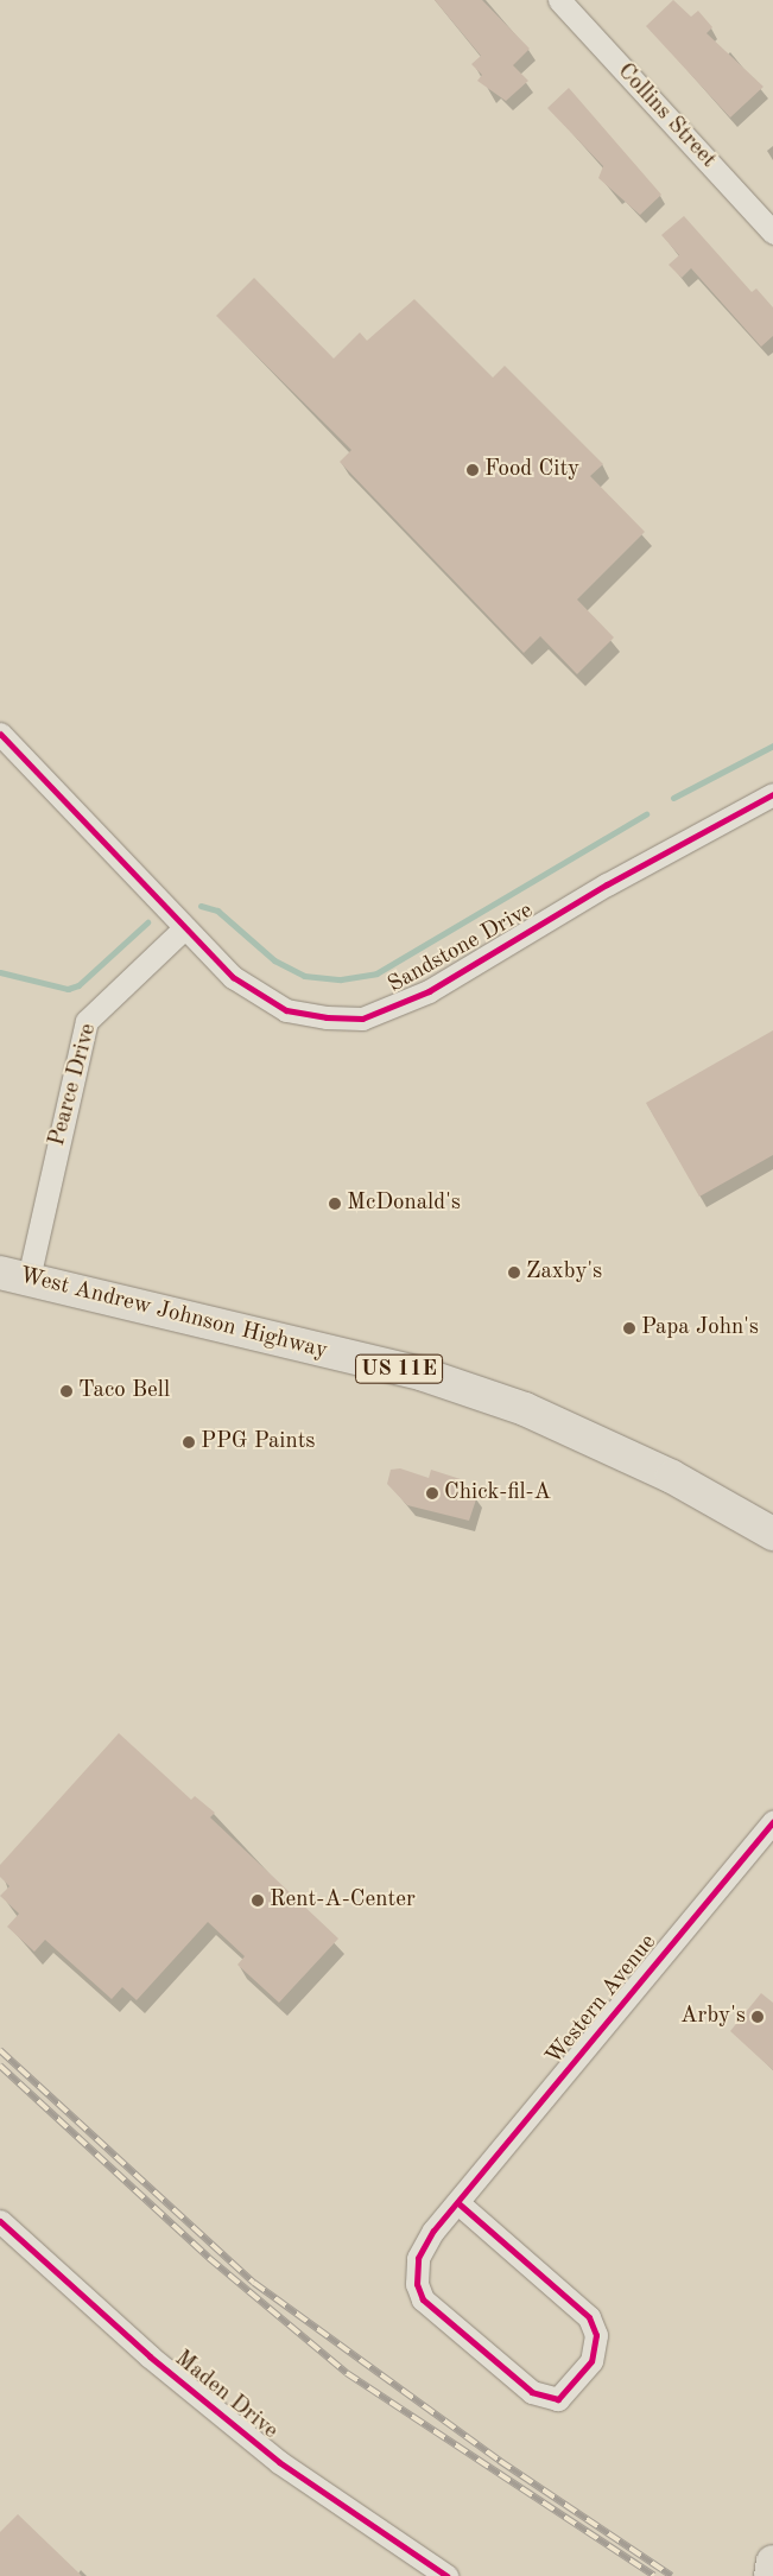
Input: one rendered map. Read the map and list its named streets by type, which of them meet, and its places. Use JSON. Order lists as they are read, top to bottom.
{
  "streets": {
    "main road": ["West Andrew Johnson Highway", "US 11E"],
    "street": [
      "Collins Street",
      "Sandstone Drive",
      "Pearce Drive",
      "Western Avenue",
      "Maden Drive"
    ]
  },
  "crossings": [
    ["Sandstone Drive", "Pearce Drive"],
    ["Pearce Drive", "West Andrew Johnson Highway"]
  ],
  "places": [
    "Food City",
    "McDonald's",
    "Zaxby's",
    "Papa John's",
    "Taco Bell",
    "PPG Paints",
    "Chick-fil-A",
    "Rent-A-Center",
    "Arby's"
  ]
}
